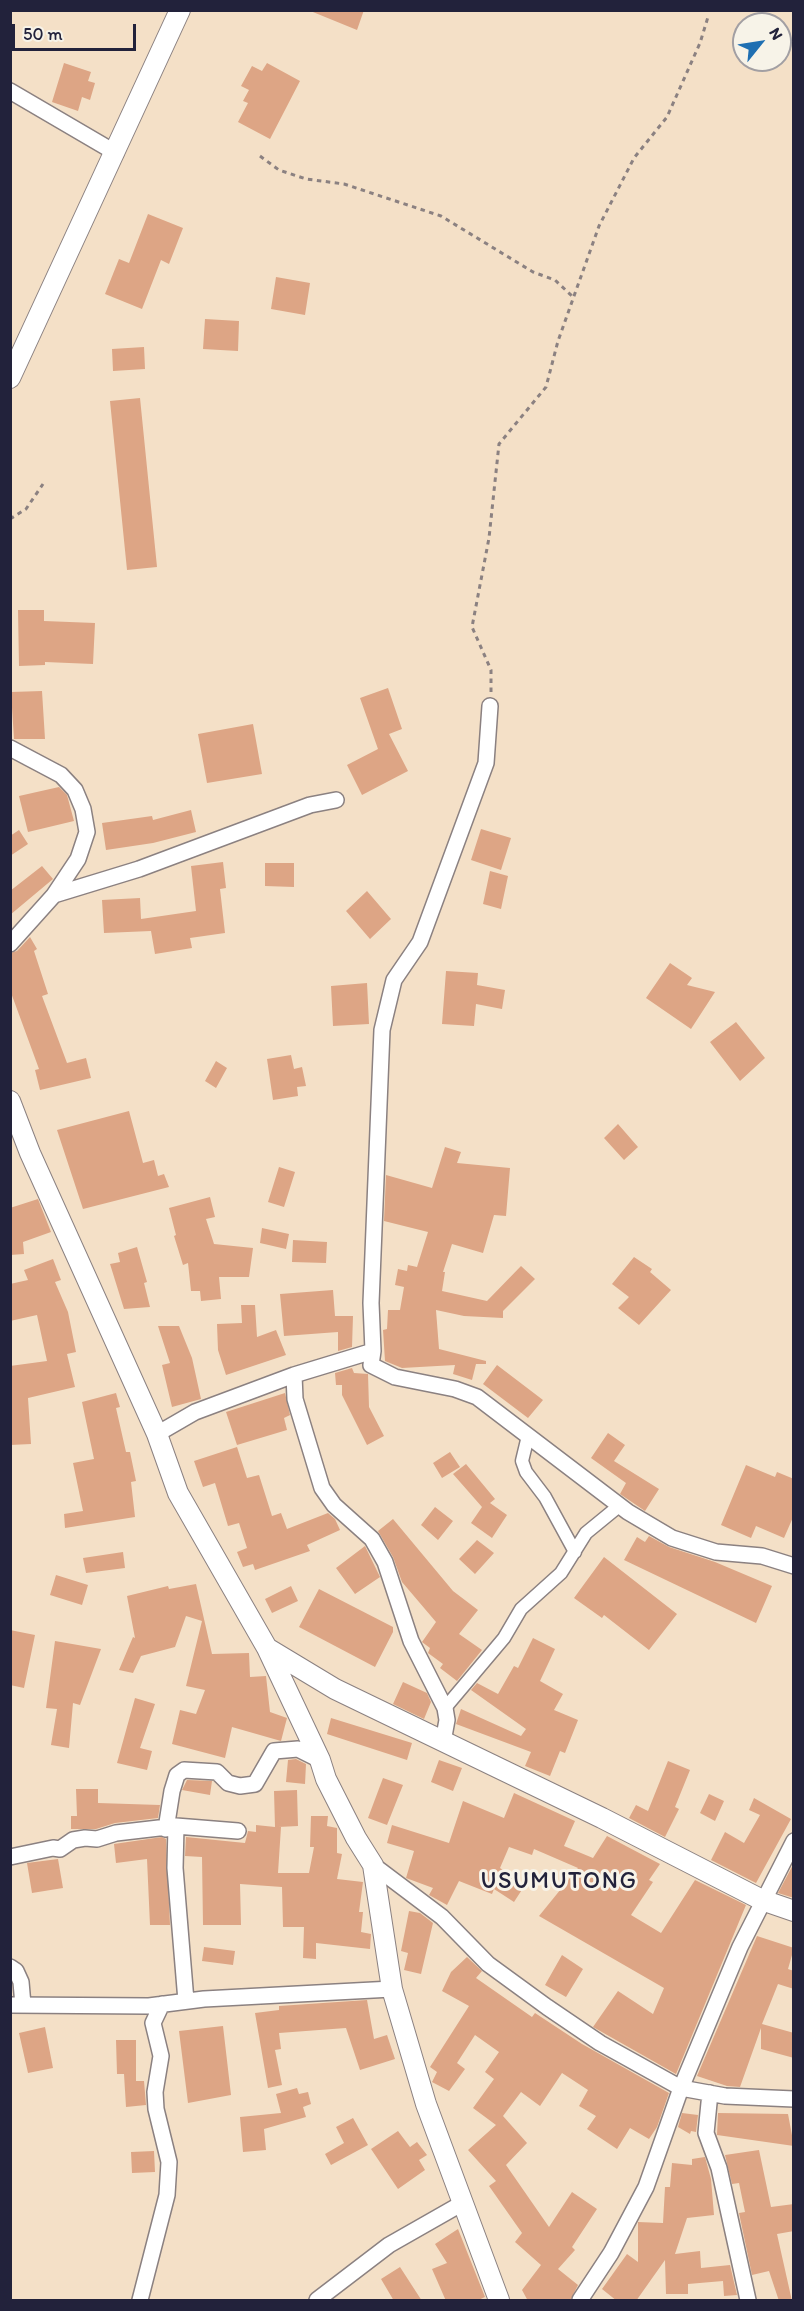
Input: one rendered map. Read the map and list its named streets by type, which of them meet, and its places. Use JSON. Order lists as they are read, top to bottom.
{
  "districts": ["USUMUTONG"],
  "scale_bar": "50 m",
  "north": "top right"
}
